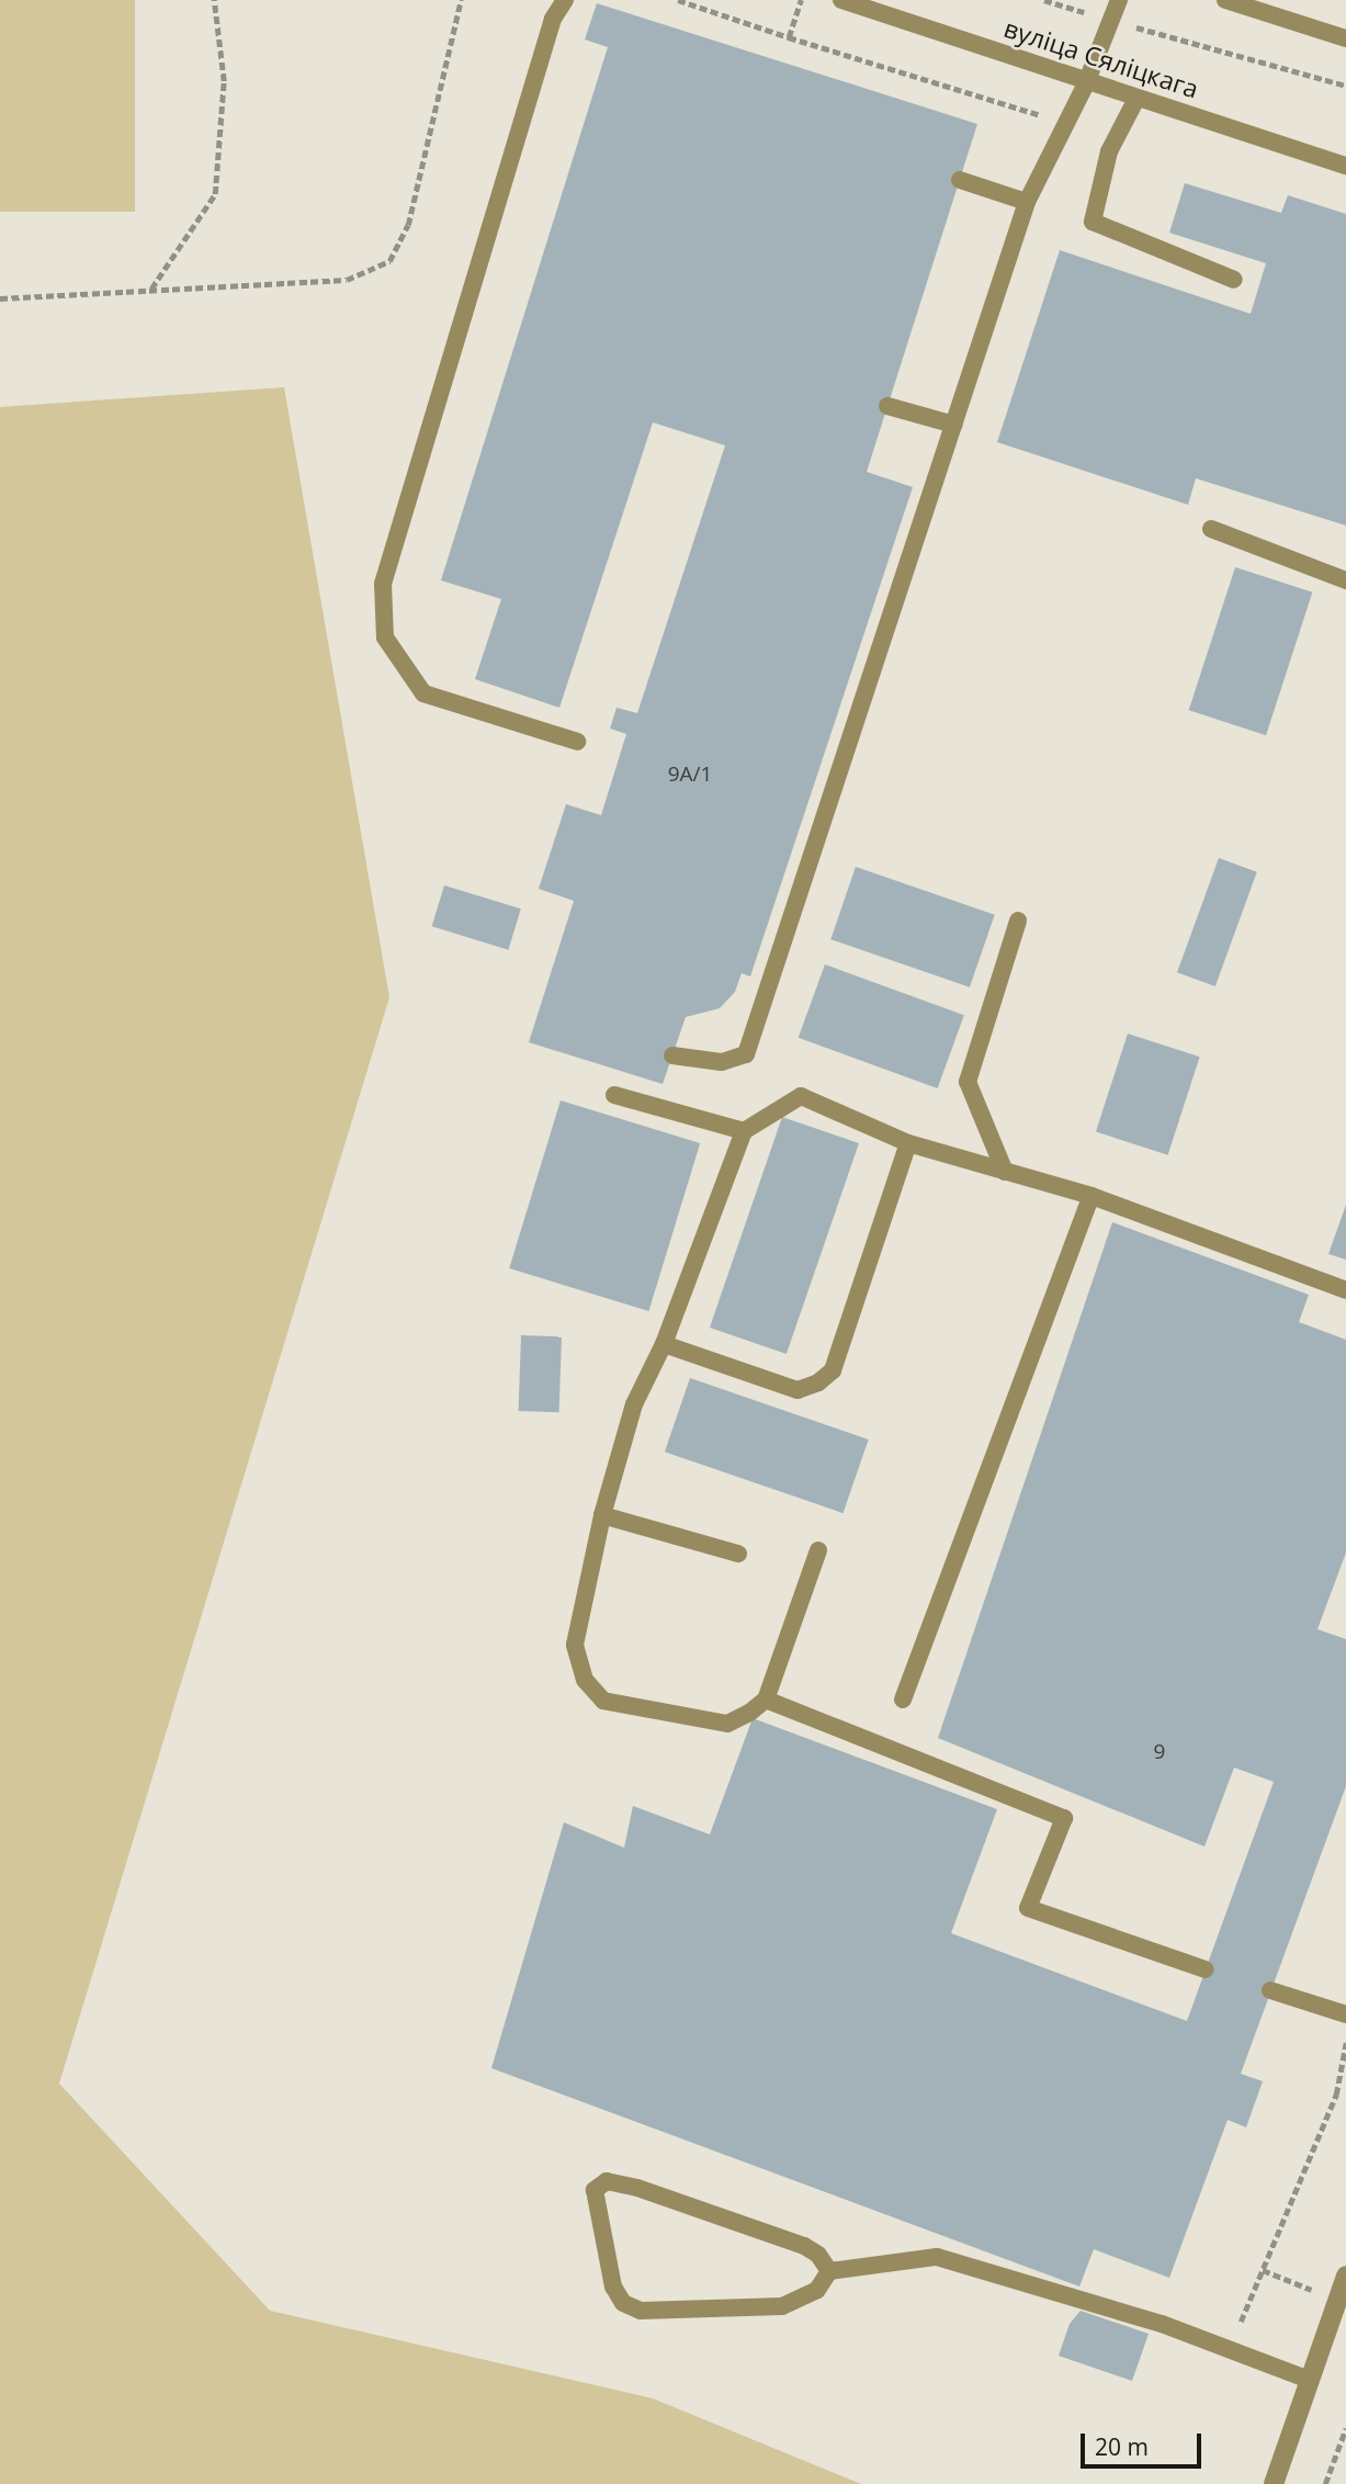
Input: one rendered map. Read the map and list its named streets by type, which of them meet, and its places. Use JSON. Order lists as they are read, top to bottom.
{
  "streets": {
    "lane": ["вуліца Сяліцкага"]
  },
  "house_numbers": ["9А/1", "9"],
  "scale_bar": "20 m"
}
